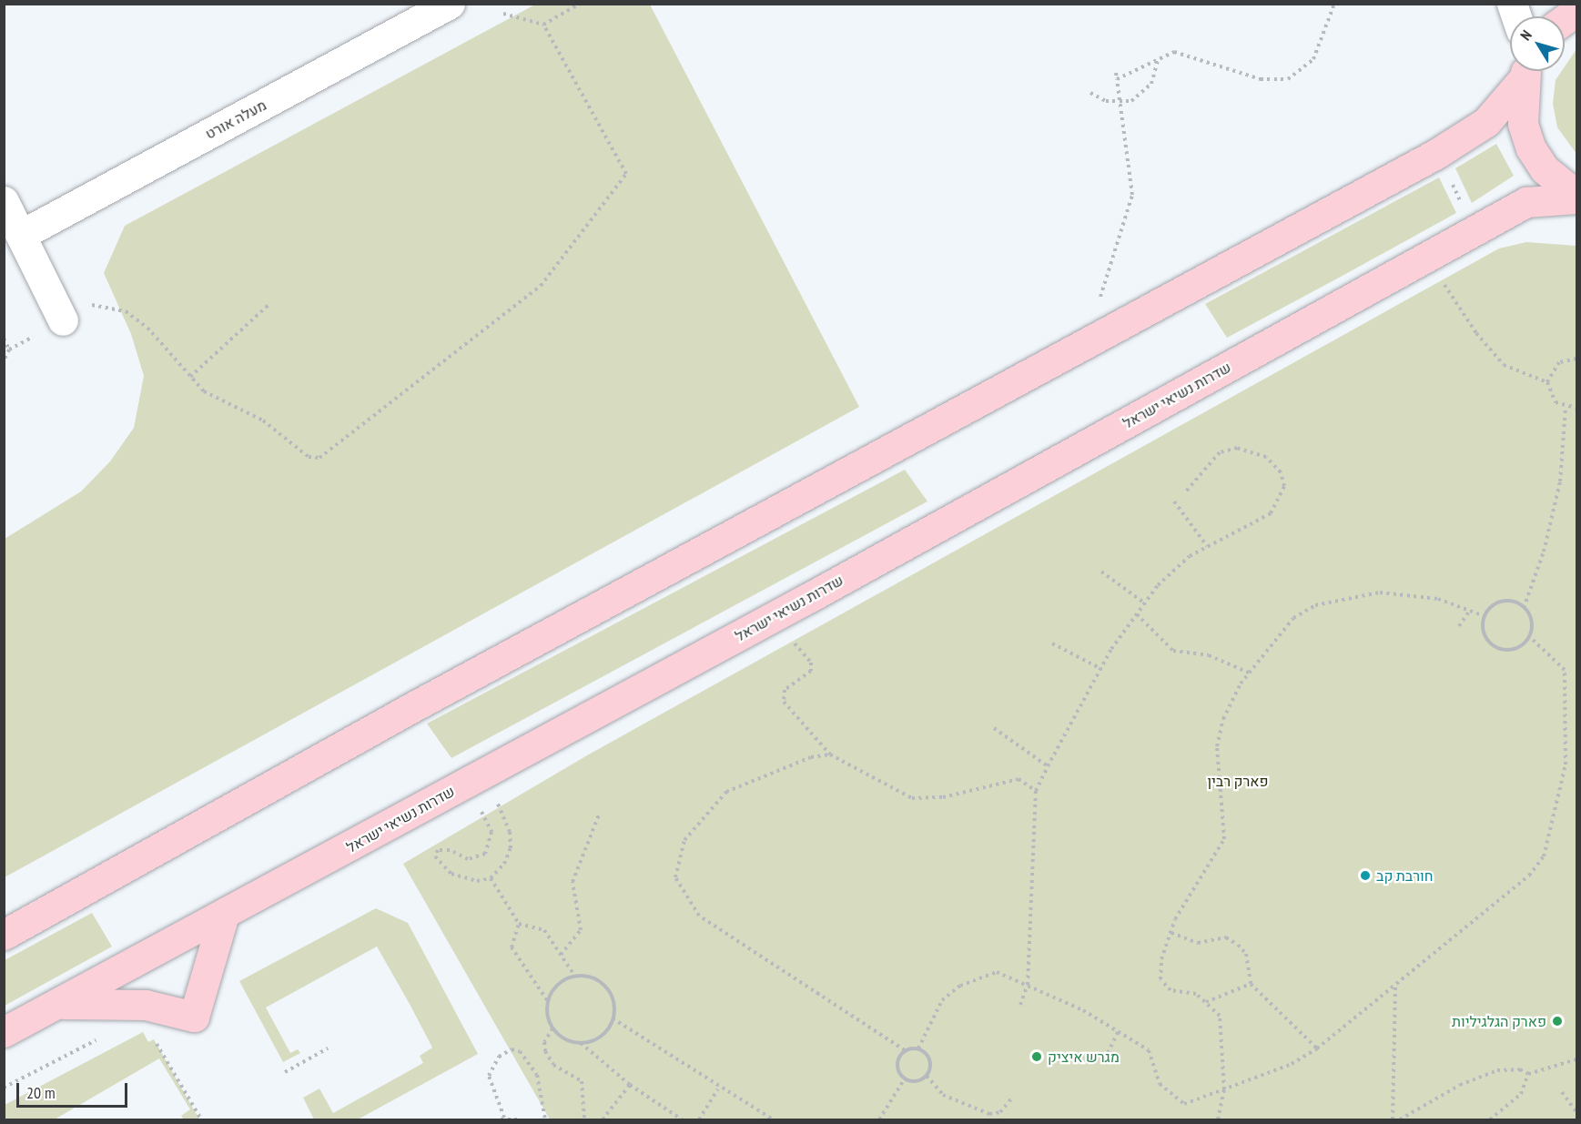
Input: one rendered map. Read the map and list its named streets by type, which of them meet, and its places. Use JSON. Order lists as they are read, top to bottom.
{
  "streets": {
    "main road": ["שדרות נשיאי ישראל"],
    "street": ["מעלה אורט"]
  },
  "parks": ["פארק רבין"],
  "places": ["חורבת קב", "פארק הגלגיליות", "מגרש איציק"],
  "scale_bar": "20 m",
  "north": "top left"
}
